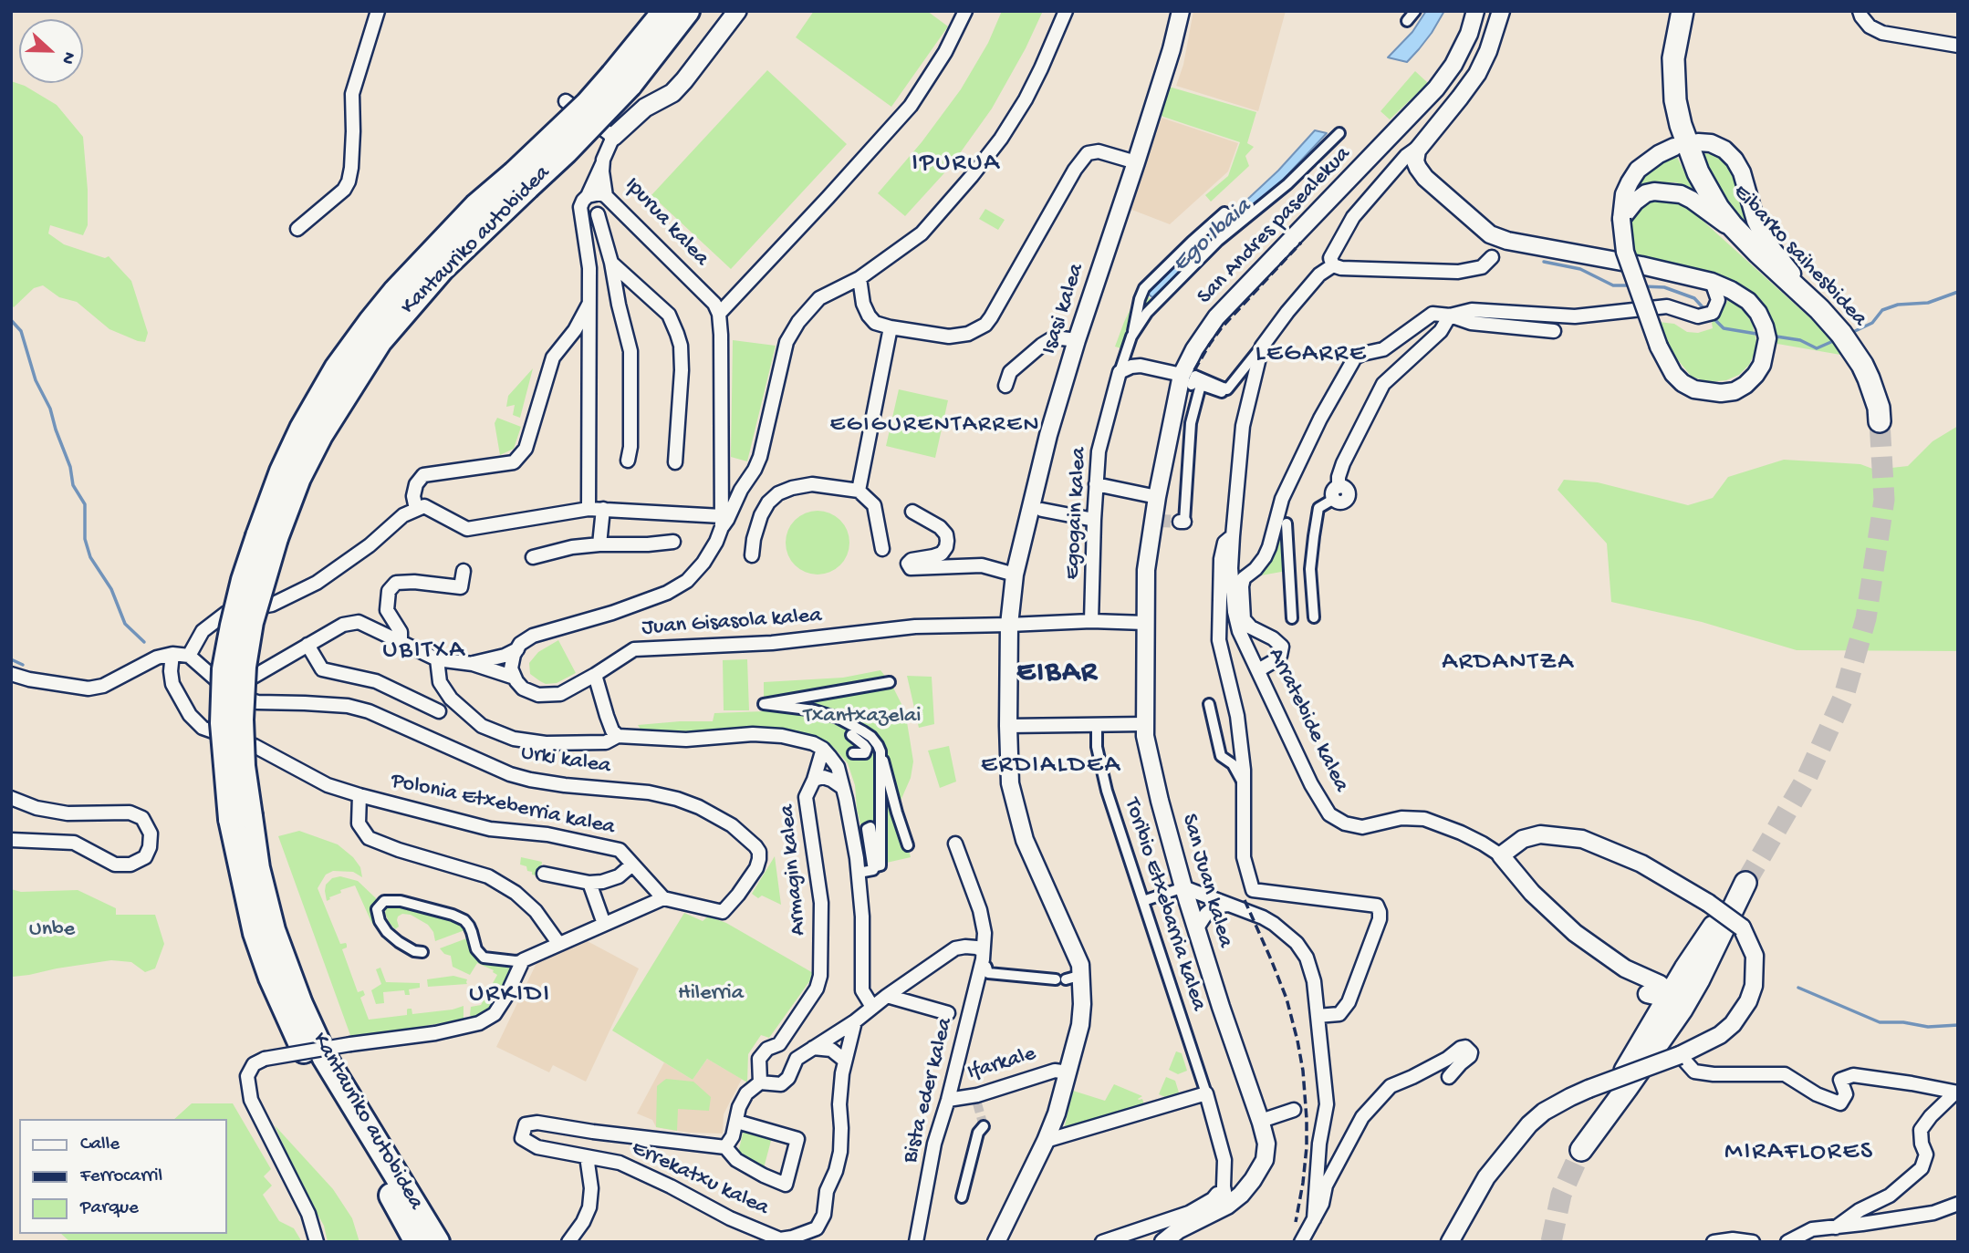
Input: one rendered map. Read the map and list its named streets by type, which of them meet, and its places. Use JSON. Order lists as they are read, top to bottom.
{
  "streets": {
    "highway": ["Kantauriko autobidea", "Eibarko saihesbidea"],
    "street": [
      "Ipurua kalea",
      "San Andres pasealekua",
      "Isasi kalea",
      "Egogain kalea",
      "Juan Gisasola kalea",
      "Arratebide kalea",
      "Urki kalea",
      "Polonia Etxeberria kalea",
      "Armagin kalea",
      "San Juan kalea",
      "Toribio Etxebarria kalea",
      "Ifarkale",
      "Bista eder kalea",
      "Errekatxu kalea"
    ]
  },
  "crossings": [
    ["San Andres pasealekua", "Juan Gisasola kalea"],
    ["San Andres pasealekua", "San Juan kalea"],
    ["Isasi kalea", "Juan Gisasola kalea"],
    ["Egogain kalea", "Juan Gisasola kalea"],
    ["Juan Gisasola kalea", "San Juan kalea"],
    ["Urki kalea", "Polonia Etxeberria kalea"],
    ["Ifarkale", "Bista eder kalea"]
  ],
  "districts": [
    "IPURUA",
    "LEGARRE",
    "EGIGURENTARREN",
    "UBITXA",
    "ARDANTZA",
    "EIBAR",
    "ERDIALDEA",
    "URKIDI",
    "MIRAFLORES"
  ],
  "water": ["Ego Ibaia"],
  "parks": ["Txantxazelai", "Unbe", "Hilerria"],
  "legend": ["Calle", "Ferrocarril", "Parque"],
  "north": "right"
}
